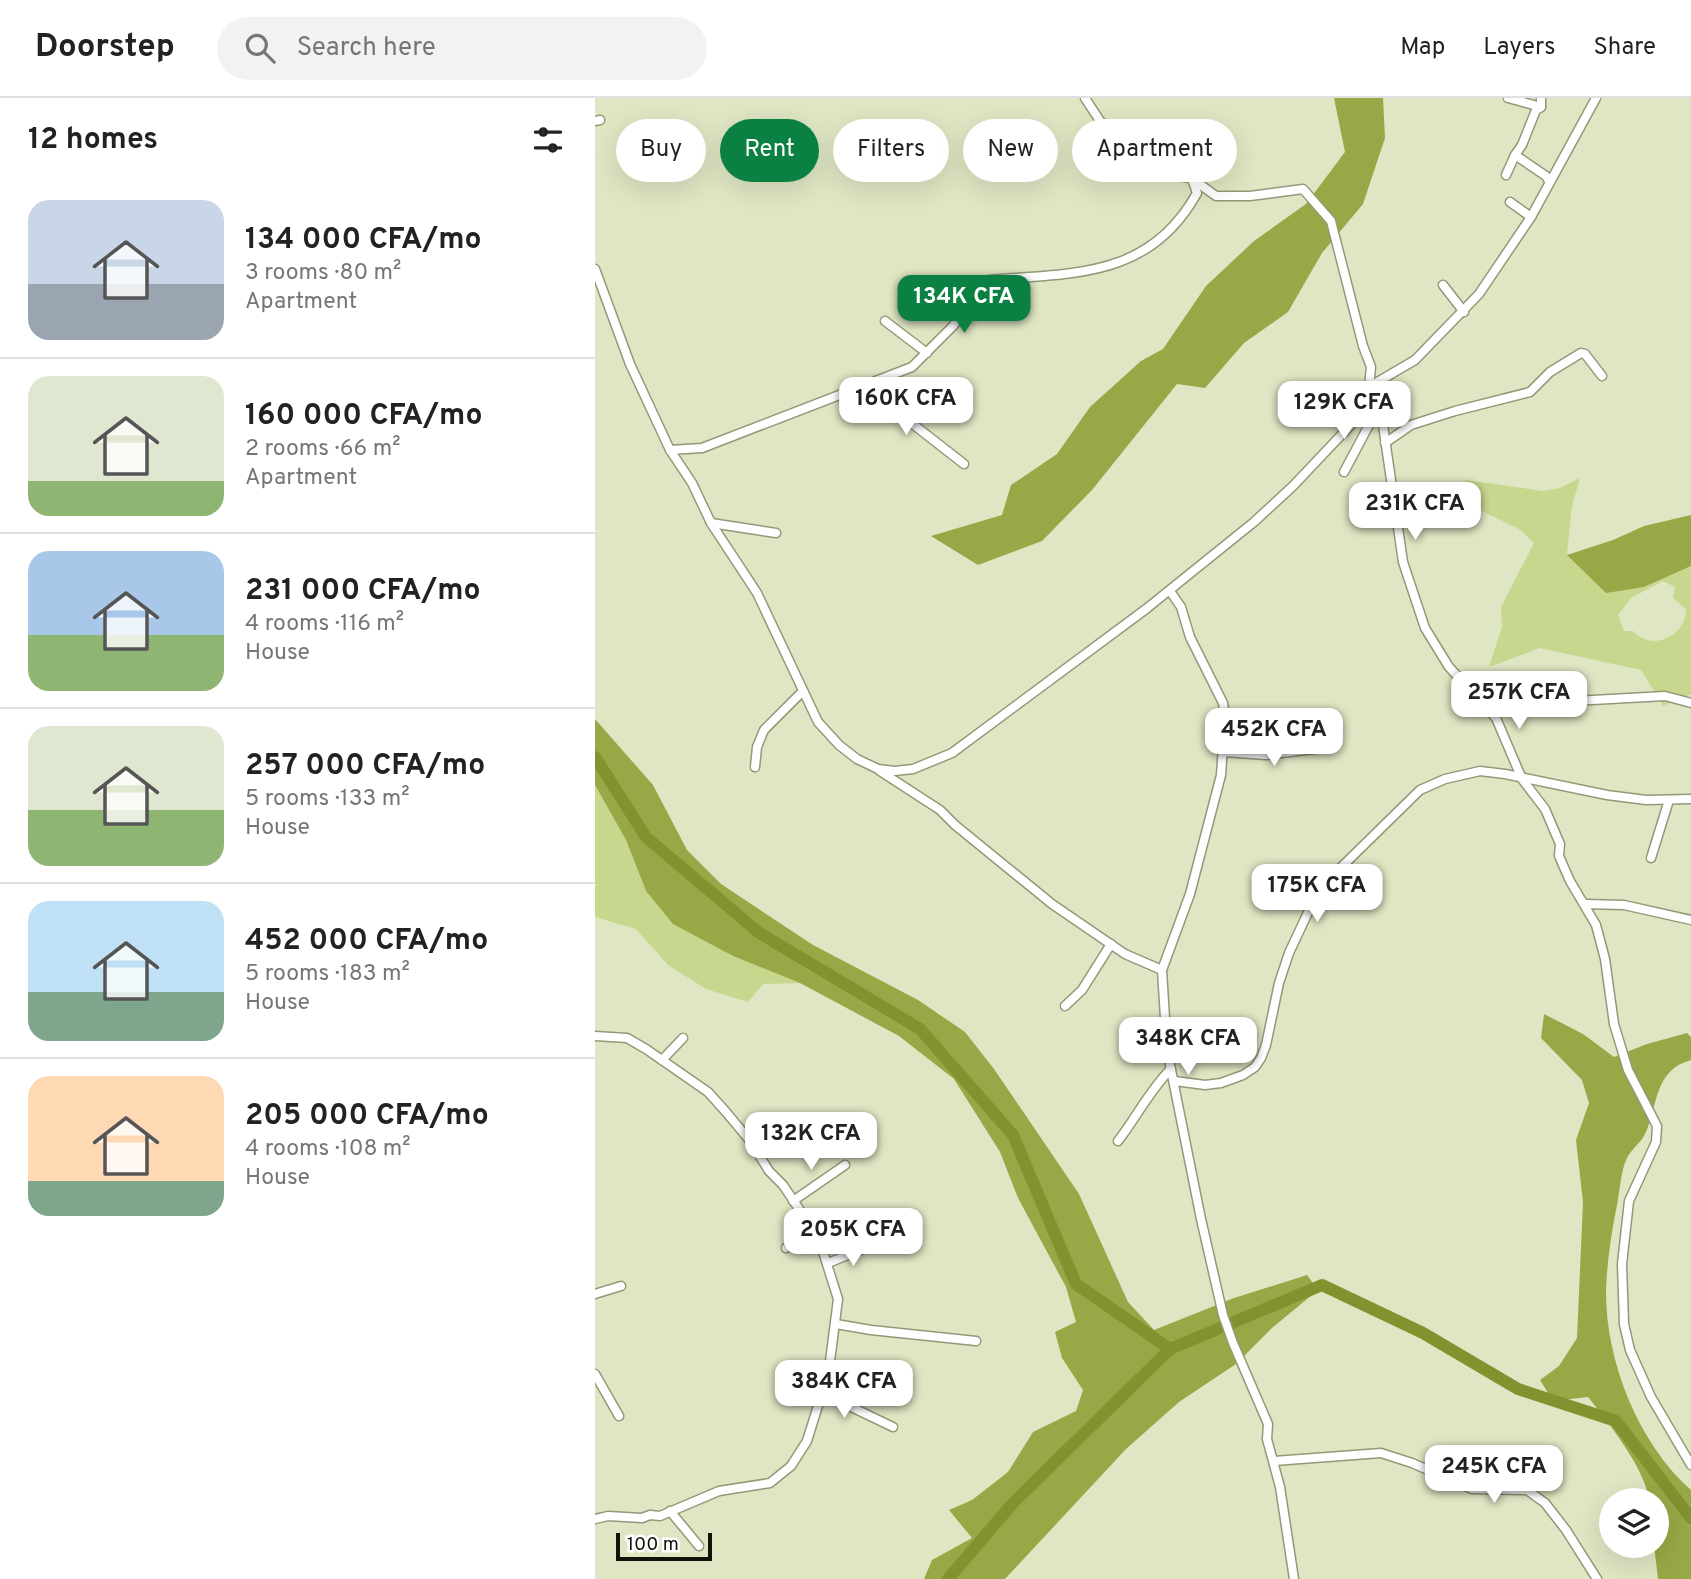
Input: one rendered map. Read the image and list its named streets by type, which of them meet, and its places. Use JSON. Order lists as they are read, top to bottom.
{
  "scale_bar": "100 m",
  "page": {
    "header": "Doorstep",
    "search": "Search here",
    "nav": ["Map", "Layers", "Share"],
    "heading": "12 homes",
    "chip": [
      "Buy",
      "Rent",
      "Filters",
      "New",
      "Apartment"
    ],
    "list": [
      {
        "name": "134 000 CFA/mo",
        "note": "3 rooms · 80 m² · Apartment"
      },
      {
        "name": "160 000 CFA/mo",
        "note": "2 rooms · 66 m² · Apartment"
      },
      {
        "name": "231 000 CFA/mo",
        "note": "4 rooms · 116 m² · House"
      },
      {
        "name": "257 000 CFA/mo",
        "note": "5 rooms · 133 m² · House"
      },
      {
        "name": "452 000 CFA/mo",
        "note": "5 rooms · 183 m² · House"
      },
      {
        "name": "205 000 CFA/mo",
        "note": "4 rooms · 108 m² · House"
      }
    ],
    "price": [
      "134K CFA",
      "160K CFA",
      "129K CFA",
      "231K CFA",
      "257K CFA",
      "452K CFA",
      "175K CFA",
      "348K CFA",
      "132K CFA",
      "205K CFA",
      "384K CFA",
      "245K CFA"
    ],
    "scale": "100 m"
  }
}
